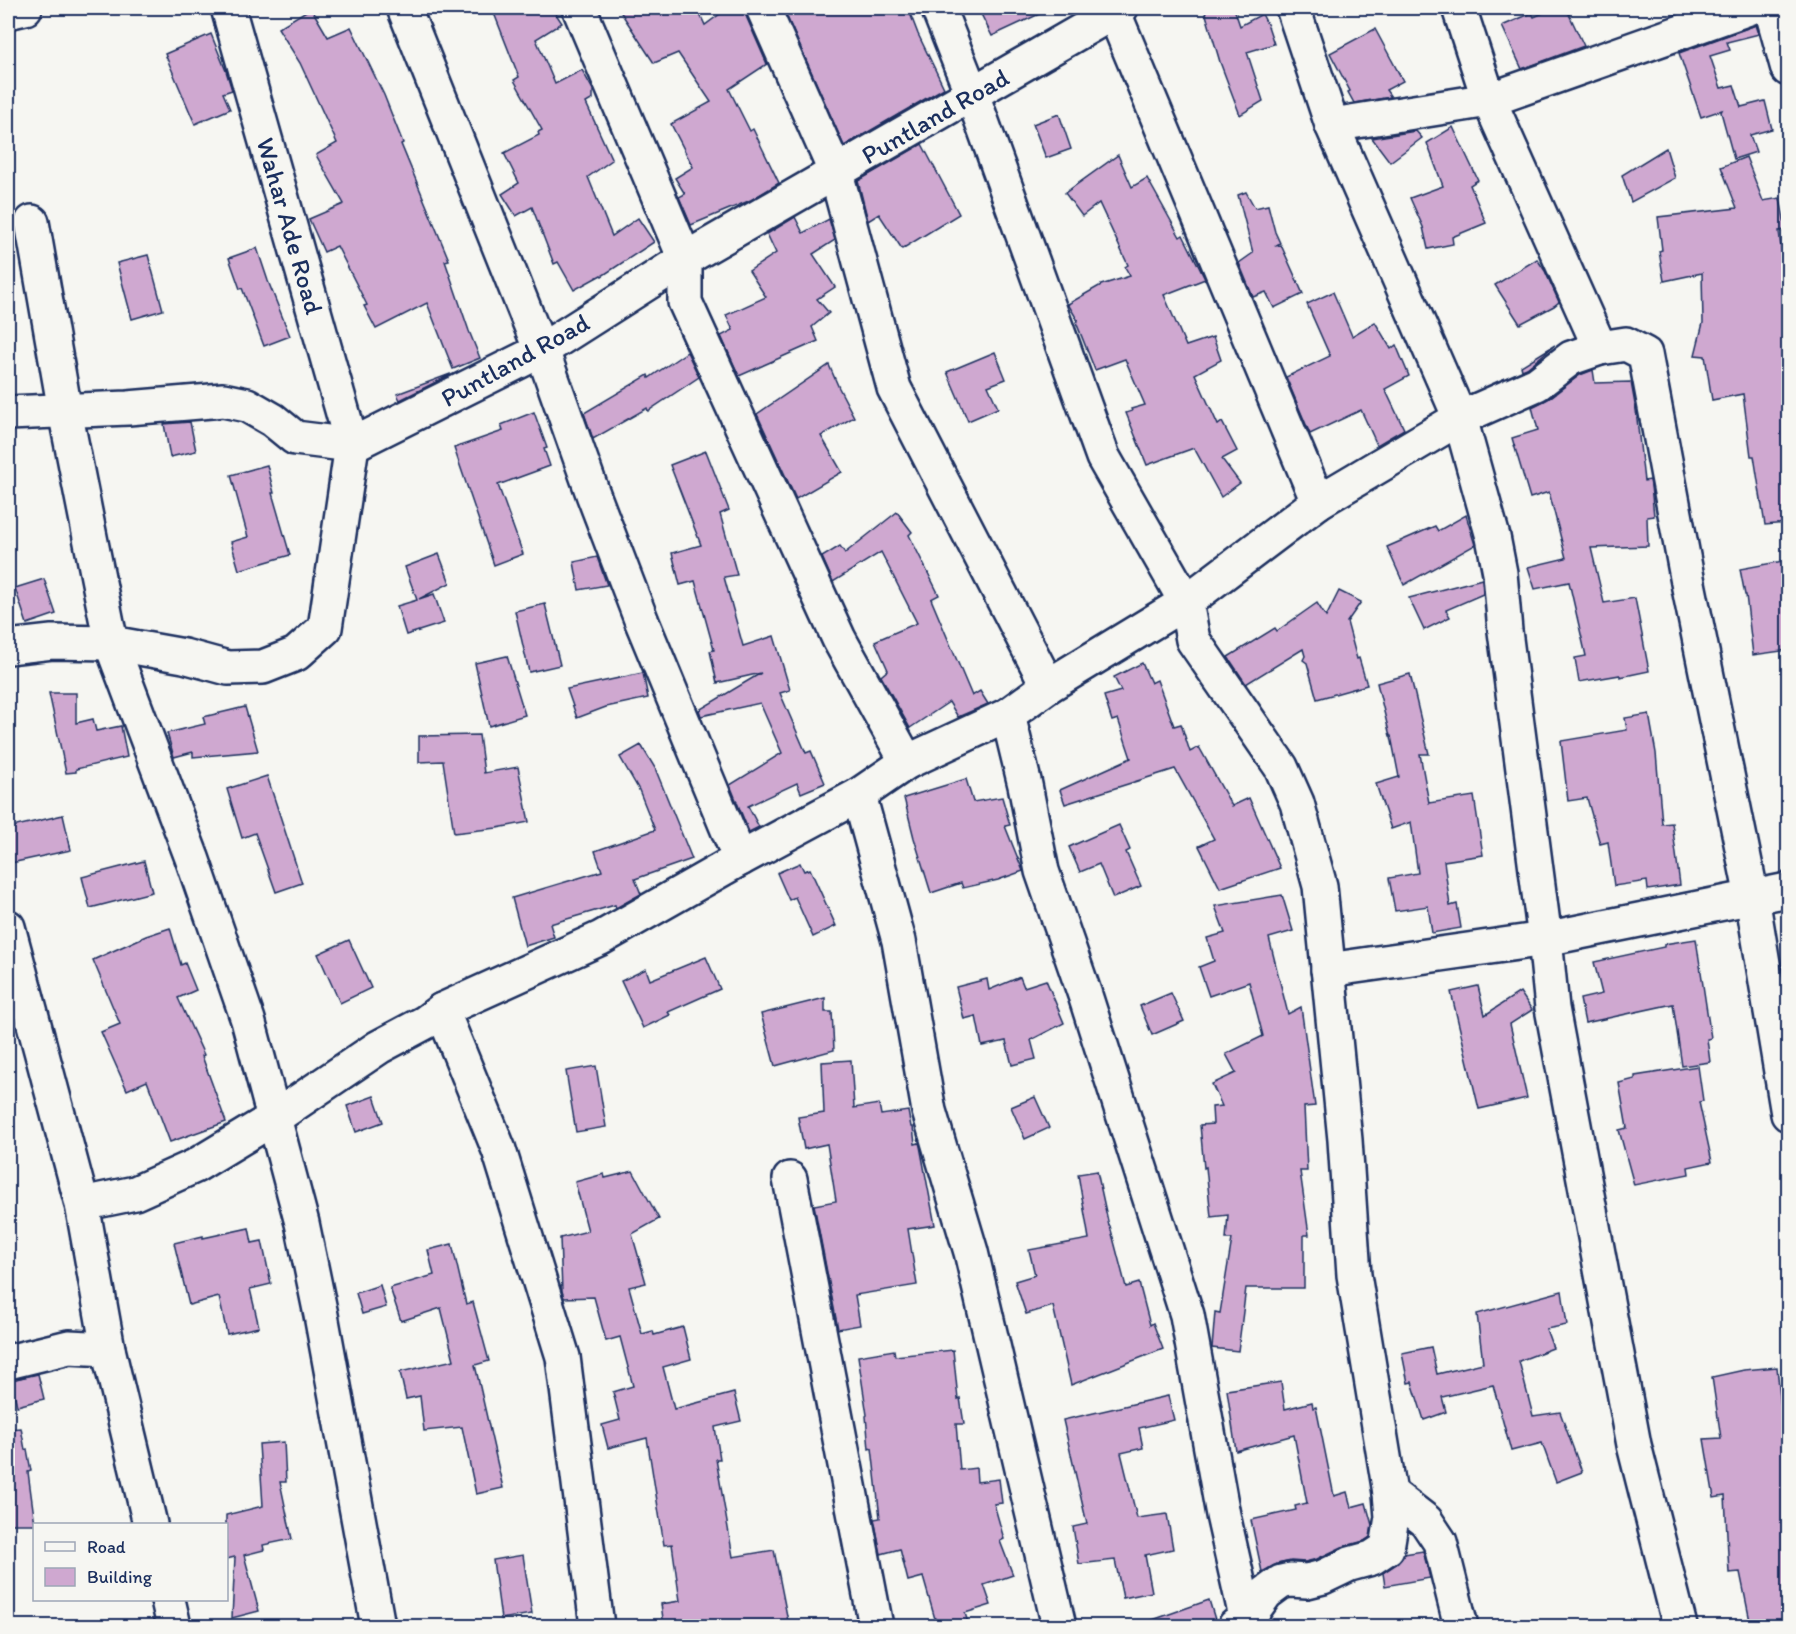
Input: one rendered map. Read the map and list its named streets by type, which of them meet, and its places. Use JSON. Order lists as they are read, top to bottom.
{
  "streets": {
    "street": ["Puntland Road", "Wahar Ade Road"]
  },
  "crossings": [
    ["Puntland Road", "Wahar Ade Road"]
  ],
  "legend": ["Road", "Building"]
}
